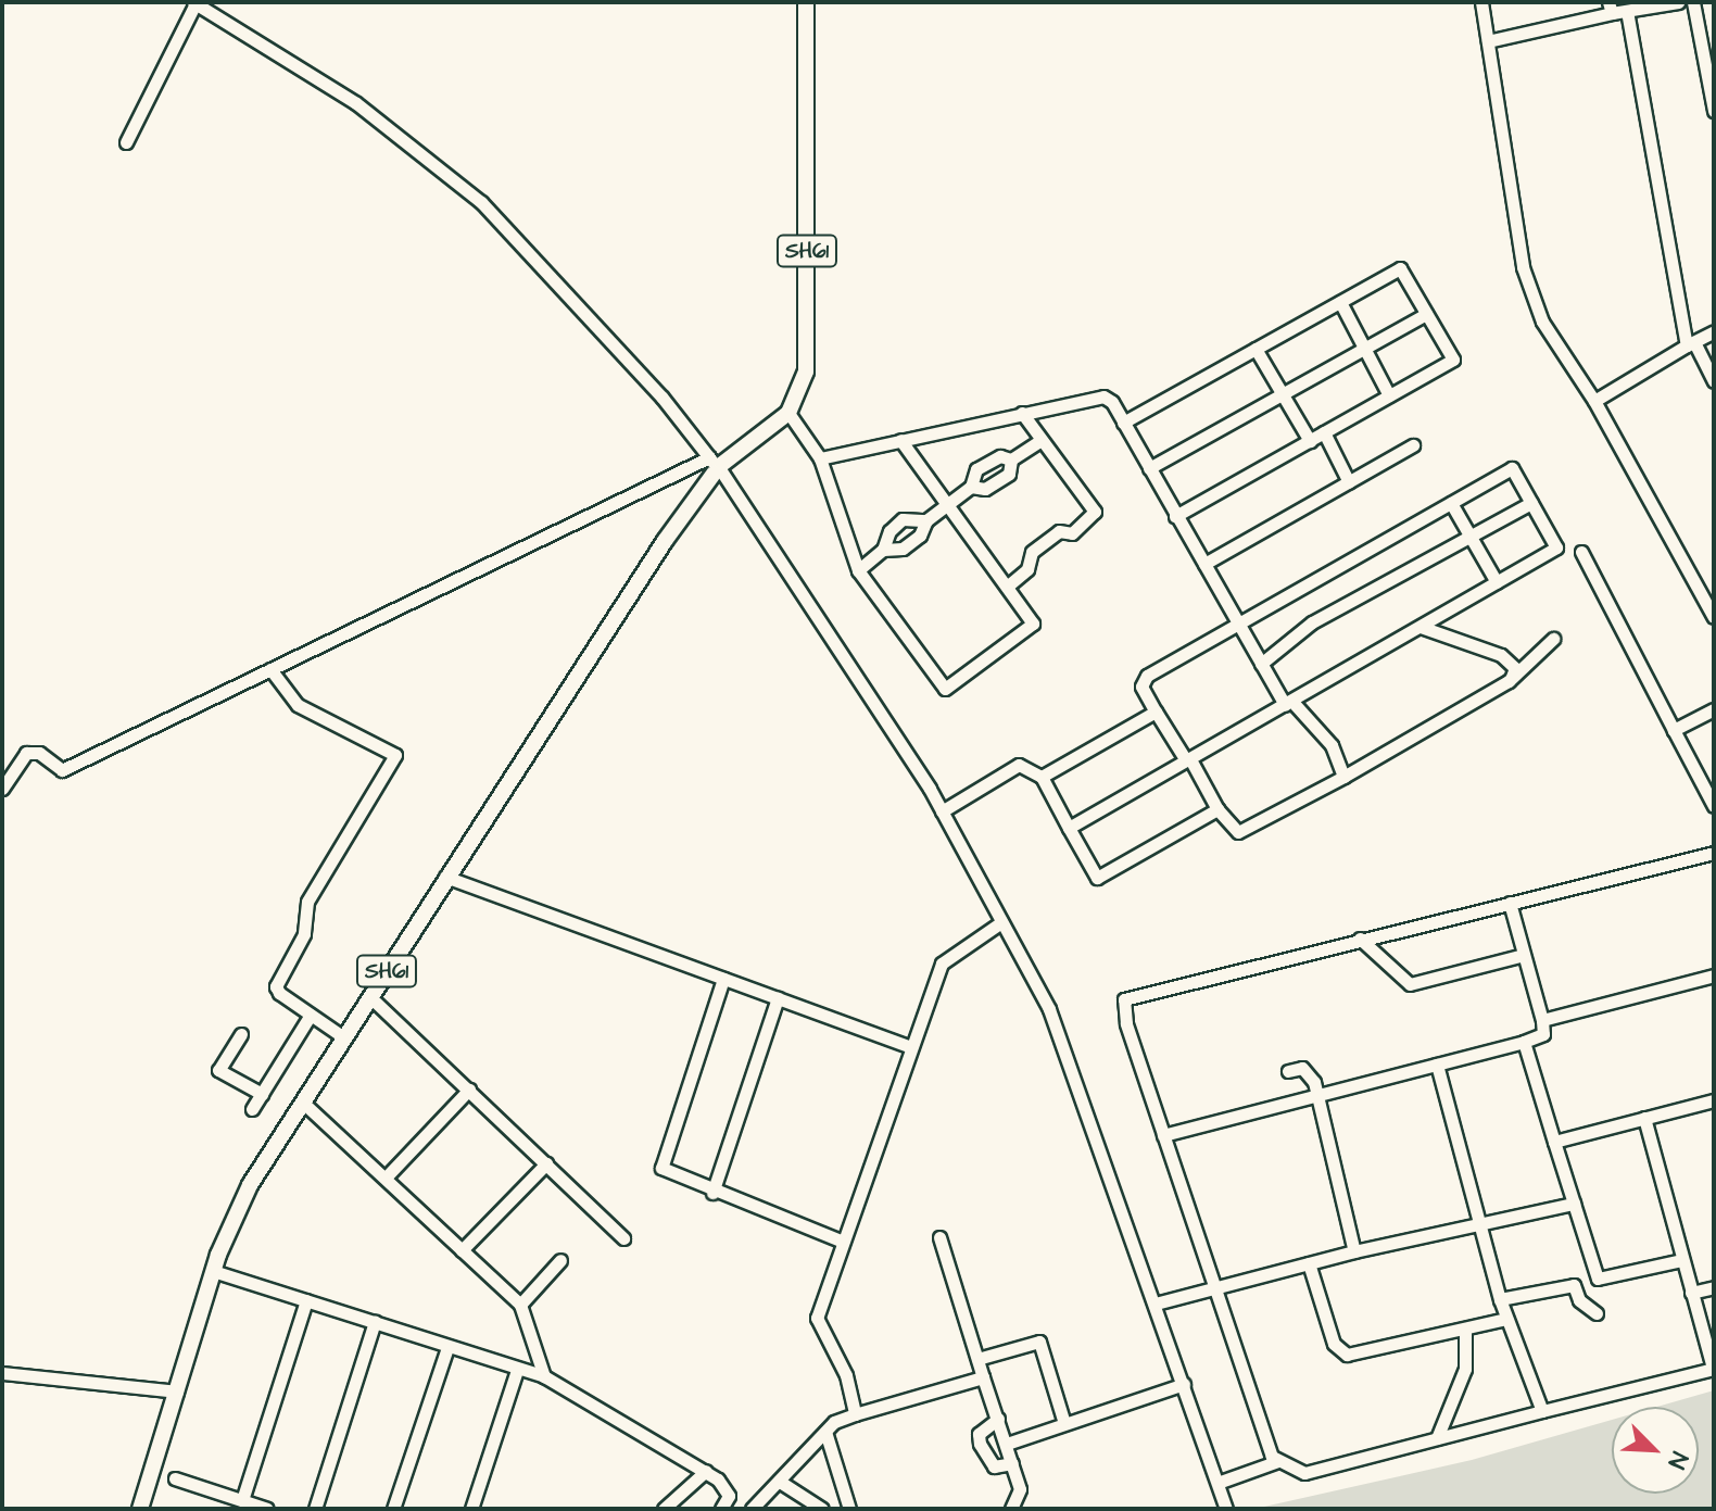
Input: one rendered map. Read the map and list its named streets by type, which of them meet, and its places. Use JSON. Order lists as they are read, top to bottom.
{
  "streets": {
    "main road": ["SH61"]
  },
  "north": "bottom right"
}
